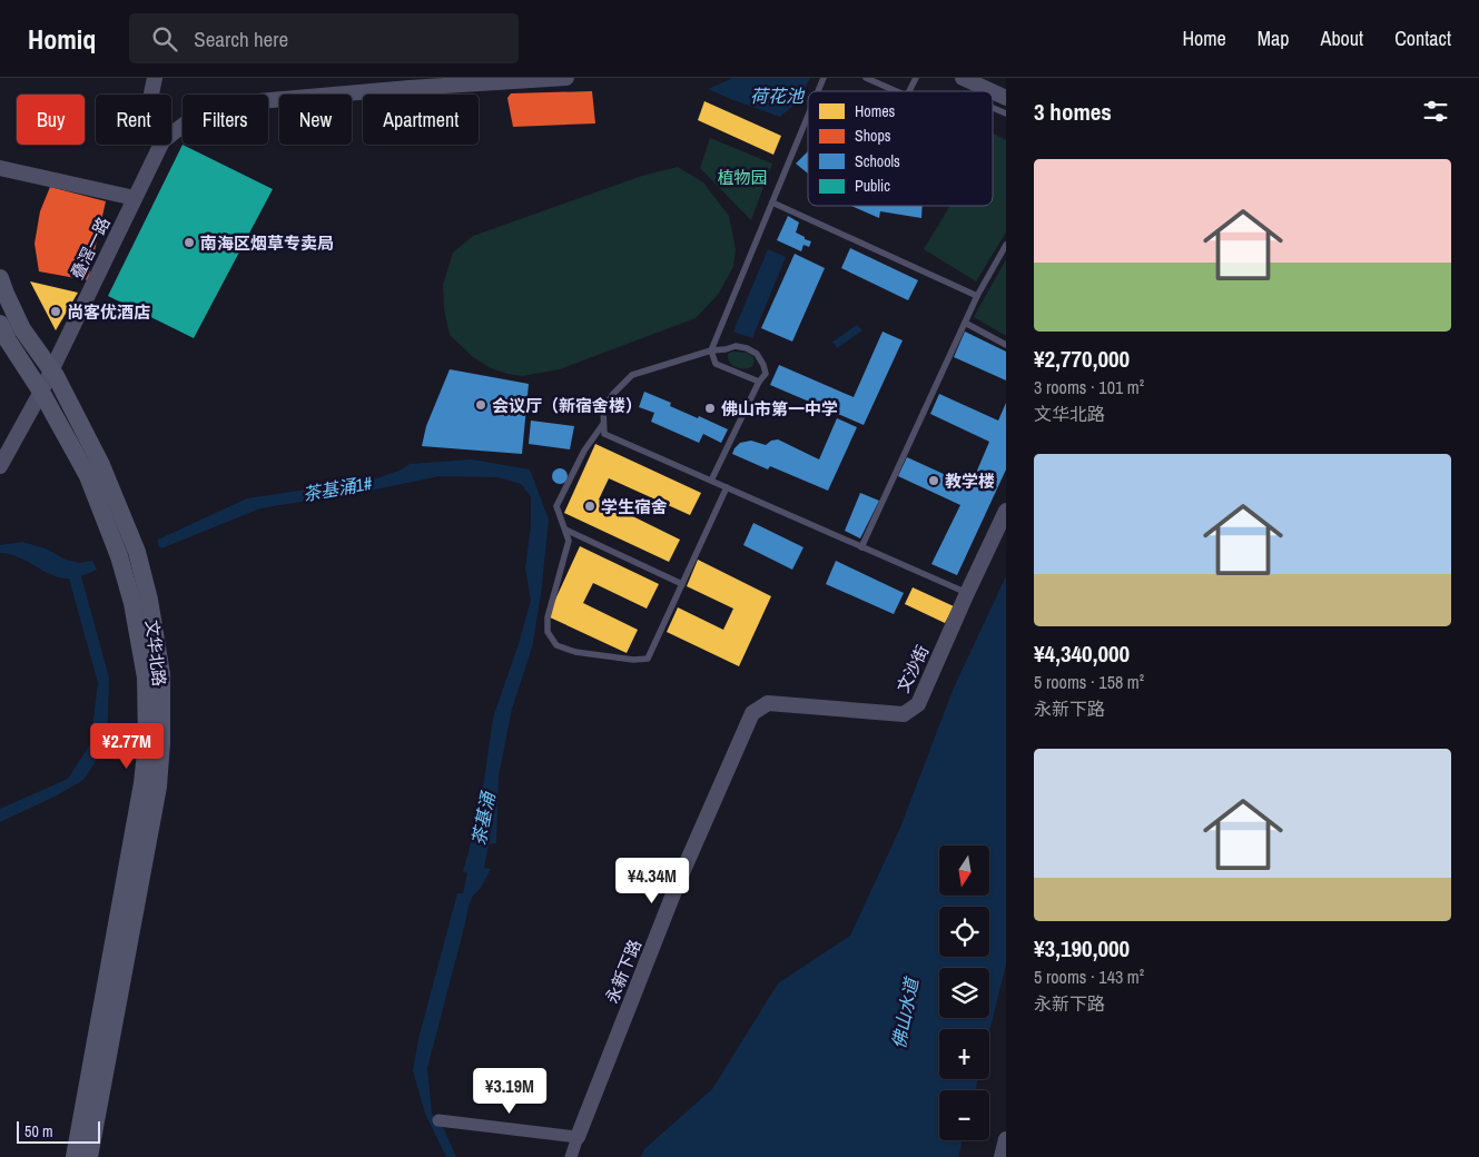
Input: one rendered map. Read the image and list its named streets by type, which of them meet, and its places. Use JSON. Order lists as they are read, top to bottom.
{
  "streets": {
    "main road": ["文华北路"],
    "street": ["叠滘一路", "文沙街", "永新下路"]
  },
  "crossings": [
    ["叠滘一路", "文华北路"],
    ["文沙街", "永新下路"]
  ],
  "water": [
    "荷花池",
    "茶基涌1#",
    "茶基涌",
    "佛山水道"
  ],
  "parks": ["植物园"],
  "places": [
    "南海区烟草专卖局",
    "尚客优酒店",
    "会议厅（新宿舍楼）",
    "佛山市第一中学",
    "教学楼",
    "学生宿舍"
  ],
  "legend": [
    "Homes",
    "Shops",
    "Schools",
    "Public"
  ],
  "scale_bar": "50 m",
  "north": "bottom",
  "page": {
    "header": "Homiq",
    "search": "Search here",
    "nav": [
      "Home",
      "Map",
      "About",
      "Contact"
    ],
    "heading": "3 homes",
    "chip": [
      "Buy",
      "Rent",
      "Filters",
      "New",
      "Apartment"
    ],
    "list": [
      {
        "name": "¥2,770,000",
        "note": "3 rooms · 101 m² · 文华北路"
      },
      {
        "name": "¥4,340,000",
        "note": "5 rooms · 158 m² · 永新下路"
      },
      {
        "name": "¥3,190,000",
        "note": "5 rooms · 143 m² · 永新下路"
      }
    ],
    "price": ["¥2.77M", "¥4.34M", "¥3.19M"],
    "map_buttons": ["+", "−"],
    "scale": "50 m"
  }
}
